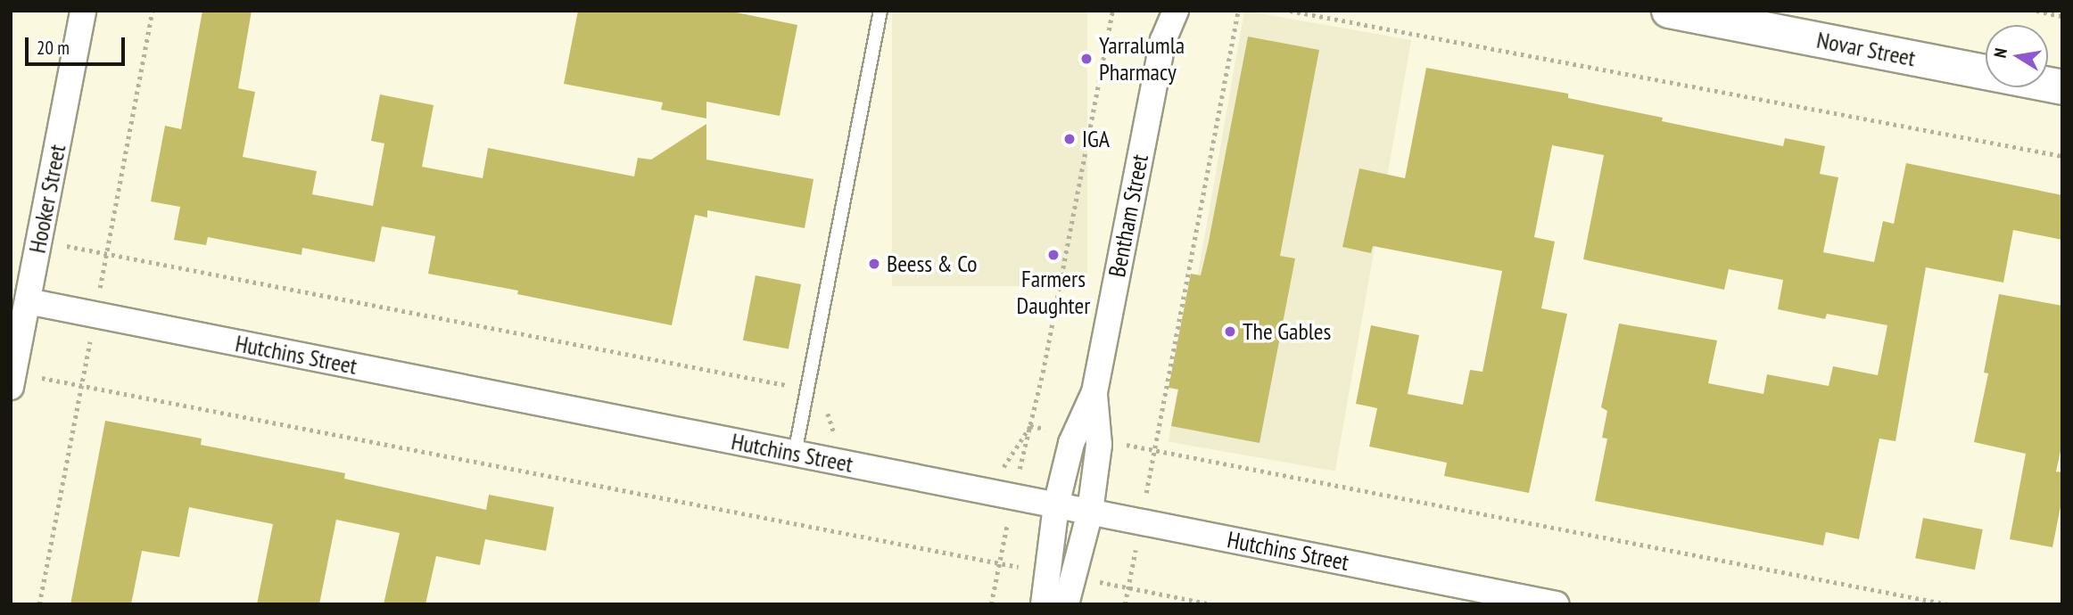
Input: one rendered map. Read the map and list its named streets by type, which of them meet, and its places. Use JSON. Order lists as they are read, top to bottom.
{
  "streets": {
    "main road": ["Novar Street"],
    "street": ["Hooker Street", "Bentham Street", "Hutchins Street"]
  },
  "crossings": [
    ["Hooker Street", "Hutchins Street"],
    ["Bentham Street", "Hutchins Street"]
  ],
  "places": [
    "Yarralumla Pharmacy",
    "IGA",
    "Farmers Daughter",
    "Beess & Co",
    "The Gables"
  ],
  "scale_bar": "20 m",
  "north": "left"
}
